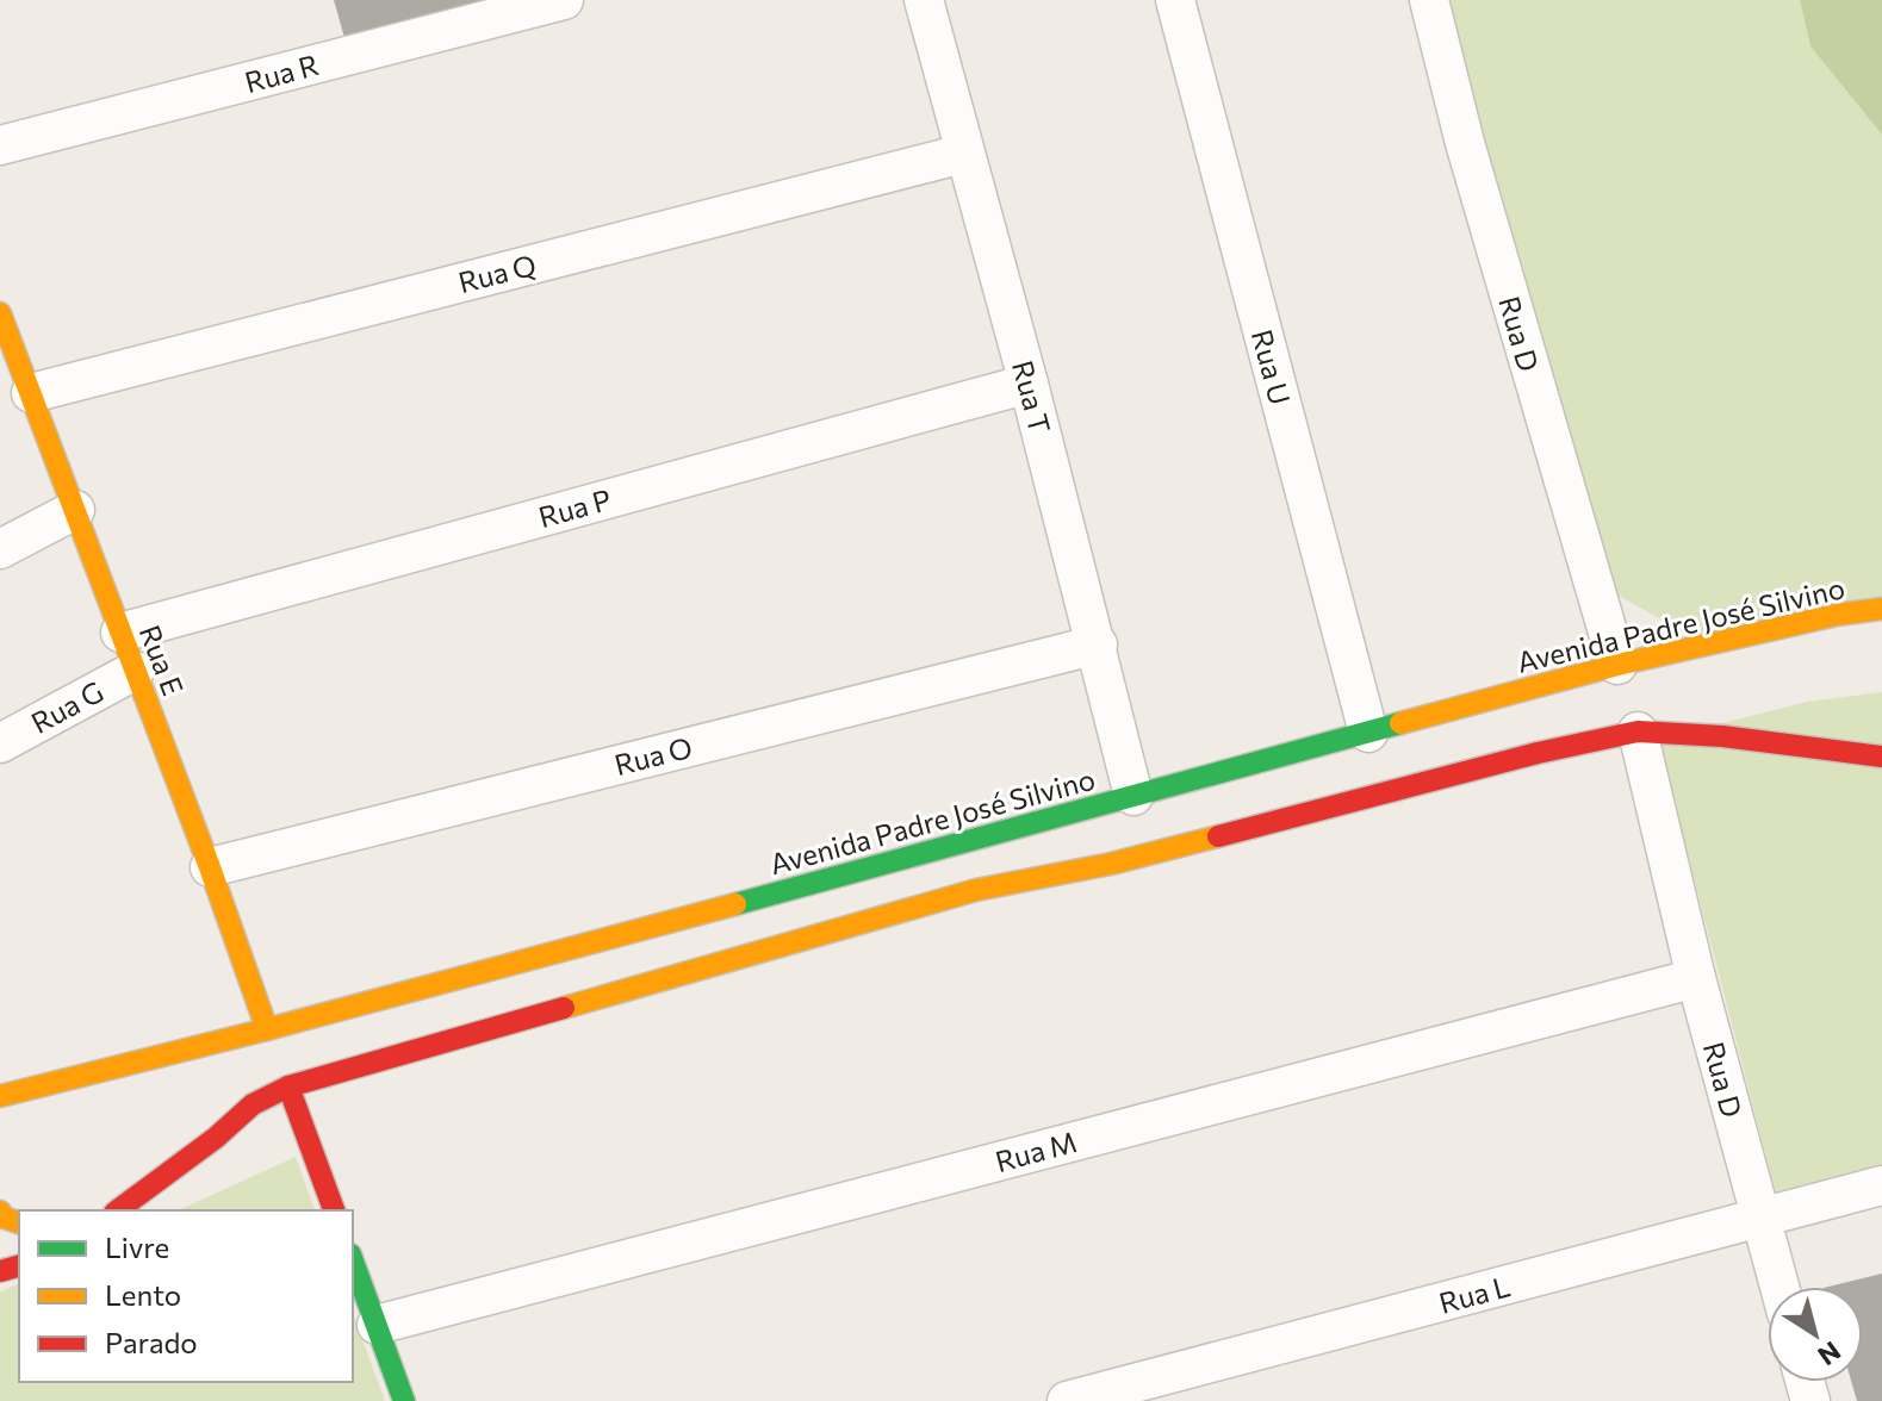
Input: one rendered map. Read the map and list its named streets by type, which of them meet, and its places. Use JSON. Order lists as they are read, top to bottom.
{
  "streets": {
    "main road": ["Avenida Padre José Silvino", "Rua E"],
    "street": [
      "Rua R",
      "Rua Q",
      "Rua D",
      "Rua U",
      "Rua T",
      "Rua P",
      "Rua G",
      "Rua O",
      "Rua M",
      "Rua L"
    ]
  },
  "crossings": [
    ["Rua Q", "Rua T"],
    ["Rua Q", "Rua E"],
    ["Rua D", "Avenida Padre José Silvino"],
    ["Rua D", "Rua M"],
    ["Rua D", "Rua L"],
    ["Rua U", "Avenida Padre José Silvino"],
    ["Rua T", "Rua P"],
    ["Rua T", "Avenida Padre José Silvino"],
    ["Rua T", "Rua O"],
    ["Rua P", "Rua E"],
    ["Avenida Padre José Silvino", "Rua E"],
    ["Rua E", "Rua G"],
    ["Rua E", "Rua O"]
  ],
  "legend": ["Livre", "Lento", "Parado"],
  "north": "bottom right"
}
